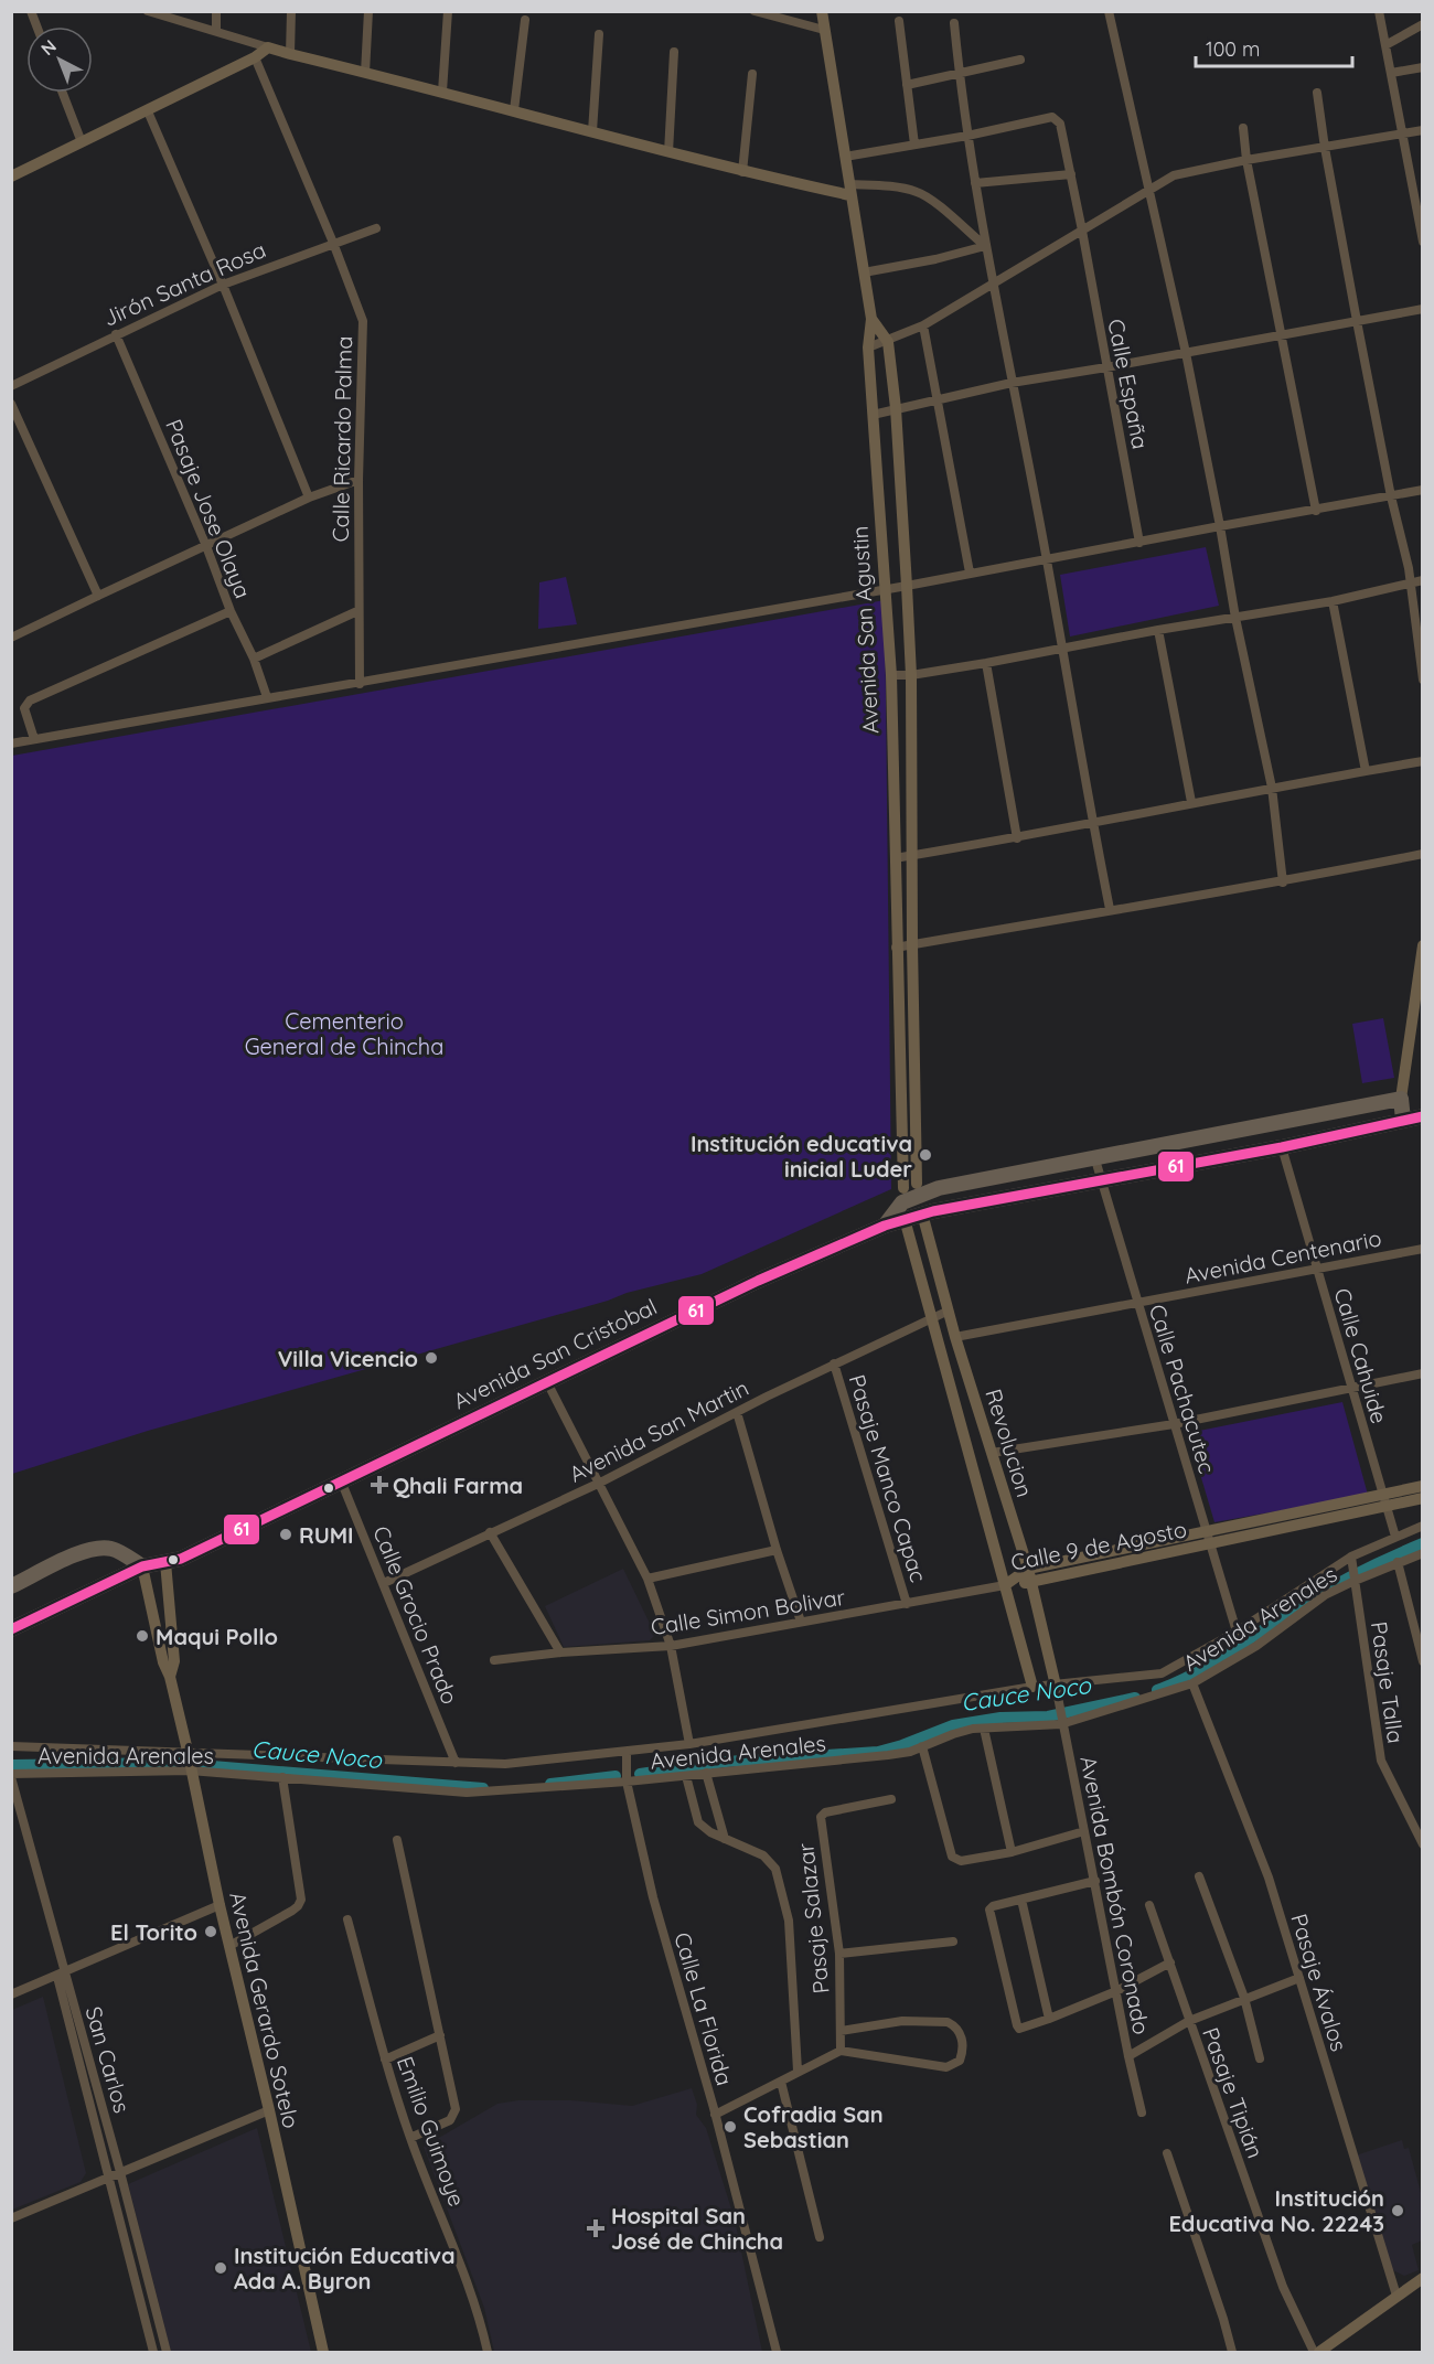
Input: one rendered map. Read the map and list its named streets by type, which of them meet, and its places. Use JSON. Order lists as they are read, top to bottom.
{
  "streets": {
    "highway": ["Avenida San Cristobal"],
    "street": [
      "Jirón Santa Rosa",
      "Calle España",
      "Calle Ricardo Palma",
      "Pasaje Jose Olaya",
      "Avenida San Agustin",
      "Avenida Centenario",
      "Calle Cahuide",
      "Calle Pachacutec",
      "Avenida San Martin",
      "Revolucion",
      "Pasaje Manco Capac",
      "Calle 9 de Agosto",
      "Calle Simon Bolivar",
      "Calle Grocio Prado",
      "Avenida Arenales",
      "Pasaje Talla",
      "Avenida Bombón Coronado",
      "Pasaje Salazar",
      "Pasaje Ávalos",
      "Calle La Florida",
      "Avenida Gerardo Sotelo",
      "San Carlos",
      "Pasaje Tipián",
      "Emilio Guimoye"
    ]
  },
  "crossings": [
    ["Jirón Santa Rosa", "Calle Ricardo Palma"],
    ["Jirón Santa Rosa", "Pasaje Jose Olaya"],
    ["Avenida San Agustin", "Avenida San Cristobal"],
    ["Avenida San Agustin", "Revolucion"],
    ["Avenida Centenario", "Calle Cahuide"],
    ["Avenida Centenario", "Calle Pachacutec"],
    ["Avenida Centenario", "Revolucion"],
    ["Avenida San Cristobal", "Calle Cahuide"],
    ["Avenida San Cristobal", "Calle Pachacutec"],
    ["Avenida San Cristobal", "Revolucion"],
    ["Avenida San Cristobal", "Calle Grocio Prado"],
    ["Avenida San Cristobal", "Avenida Gerardo Sotelo"],
    ["Calle Cahuide", "Calle 9 de Agosto"],
    ["Calle Cahuide", "Avenida Arenales"],
    ["Calle Pachacutec", "Calle 9 de Agosto"],
    ["Calle Pachacutec", "Avenida Arenales"],
    ["Avenida San Martin", "Revolucion"],
    ["Avenida San Martin", "Pasaje Manco Capac"],
    ["Avenida San Martin", "Calle Grocio Prado"],
    ["Revolucion", "Calle 9 de Agosto"],
    ["Revolucion", "Calle Simon Bolivar"],
    ["Revolucion", "Avenida Arenales"],
    ["Revolucion", "Avenida Bombón Coronado"],
    ["Pasaje Manco Capac", "Calle Simon Bolivar"],
    ["Calle 9 de Agosto", "Calle Simon Bolivar"],
    ["Calle Grocio Prado", "Avenida Arenales"],
    ["Avenida Arenales", "Pasaje Talla"],
    ["Avenida Arenales", "Avenida Bombón Coronado"],
    ["Avenida Arenales", "Pasaje Ávalos"],
    ["Avenida Arenales", "Calle La Florida"],
    ["Avenida Arenales", "Avenida Gerardo Sotelo"],
    ["Avenida Arenales", "San Carlos"]
  ],
  "water": ["Cauce Noco"],
  "parks": ["Cementerio General de Chincha"],
  "places": {
    "other": [
      "Institución educativa inicial Luder",
      "Villa Vicencio",
      "RUMI",
      "Maqui Pollo",
      "El Torito",
      "Cofradia San Sebastian",
      "Institución Educativa No. 22243",
      "Institución Educativa Ada A. Byron"
    ],
    "health": ["Qhali Farma", "Hospital San José de Chincha"]
  },
  "lines": ["transit line 61"],
  "scale_bar": "100 m",
  "north": "top left"
}
